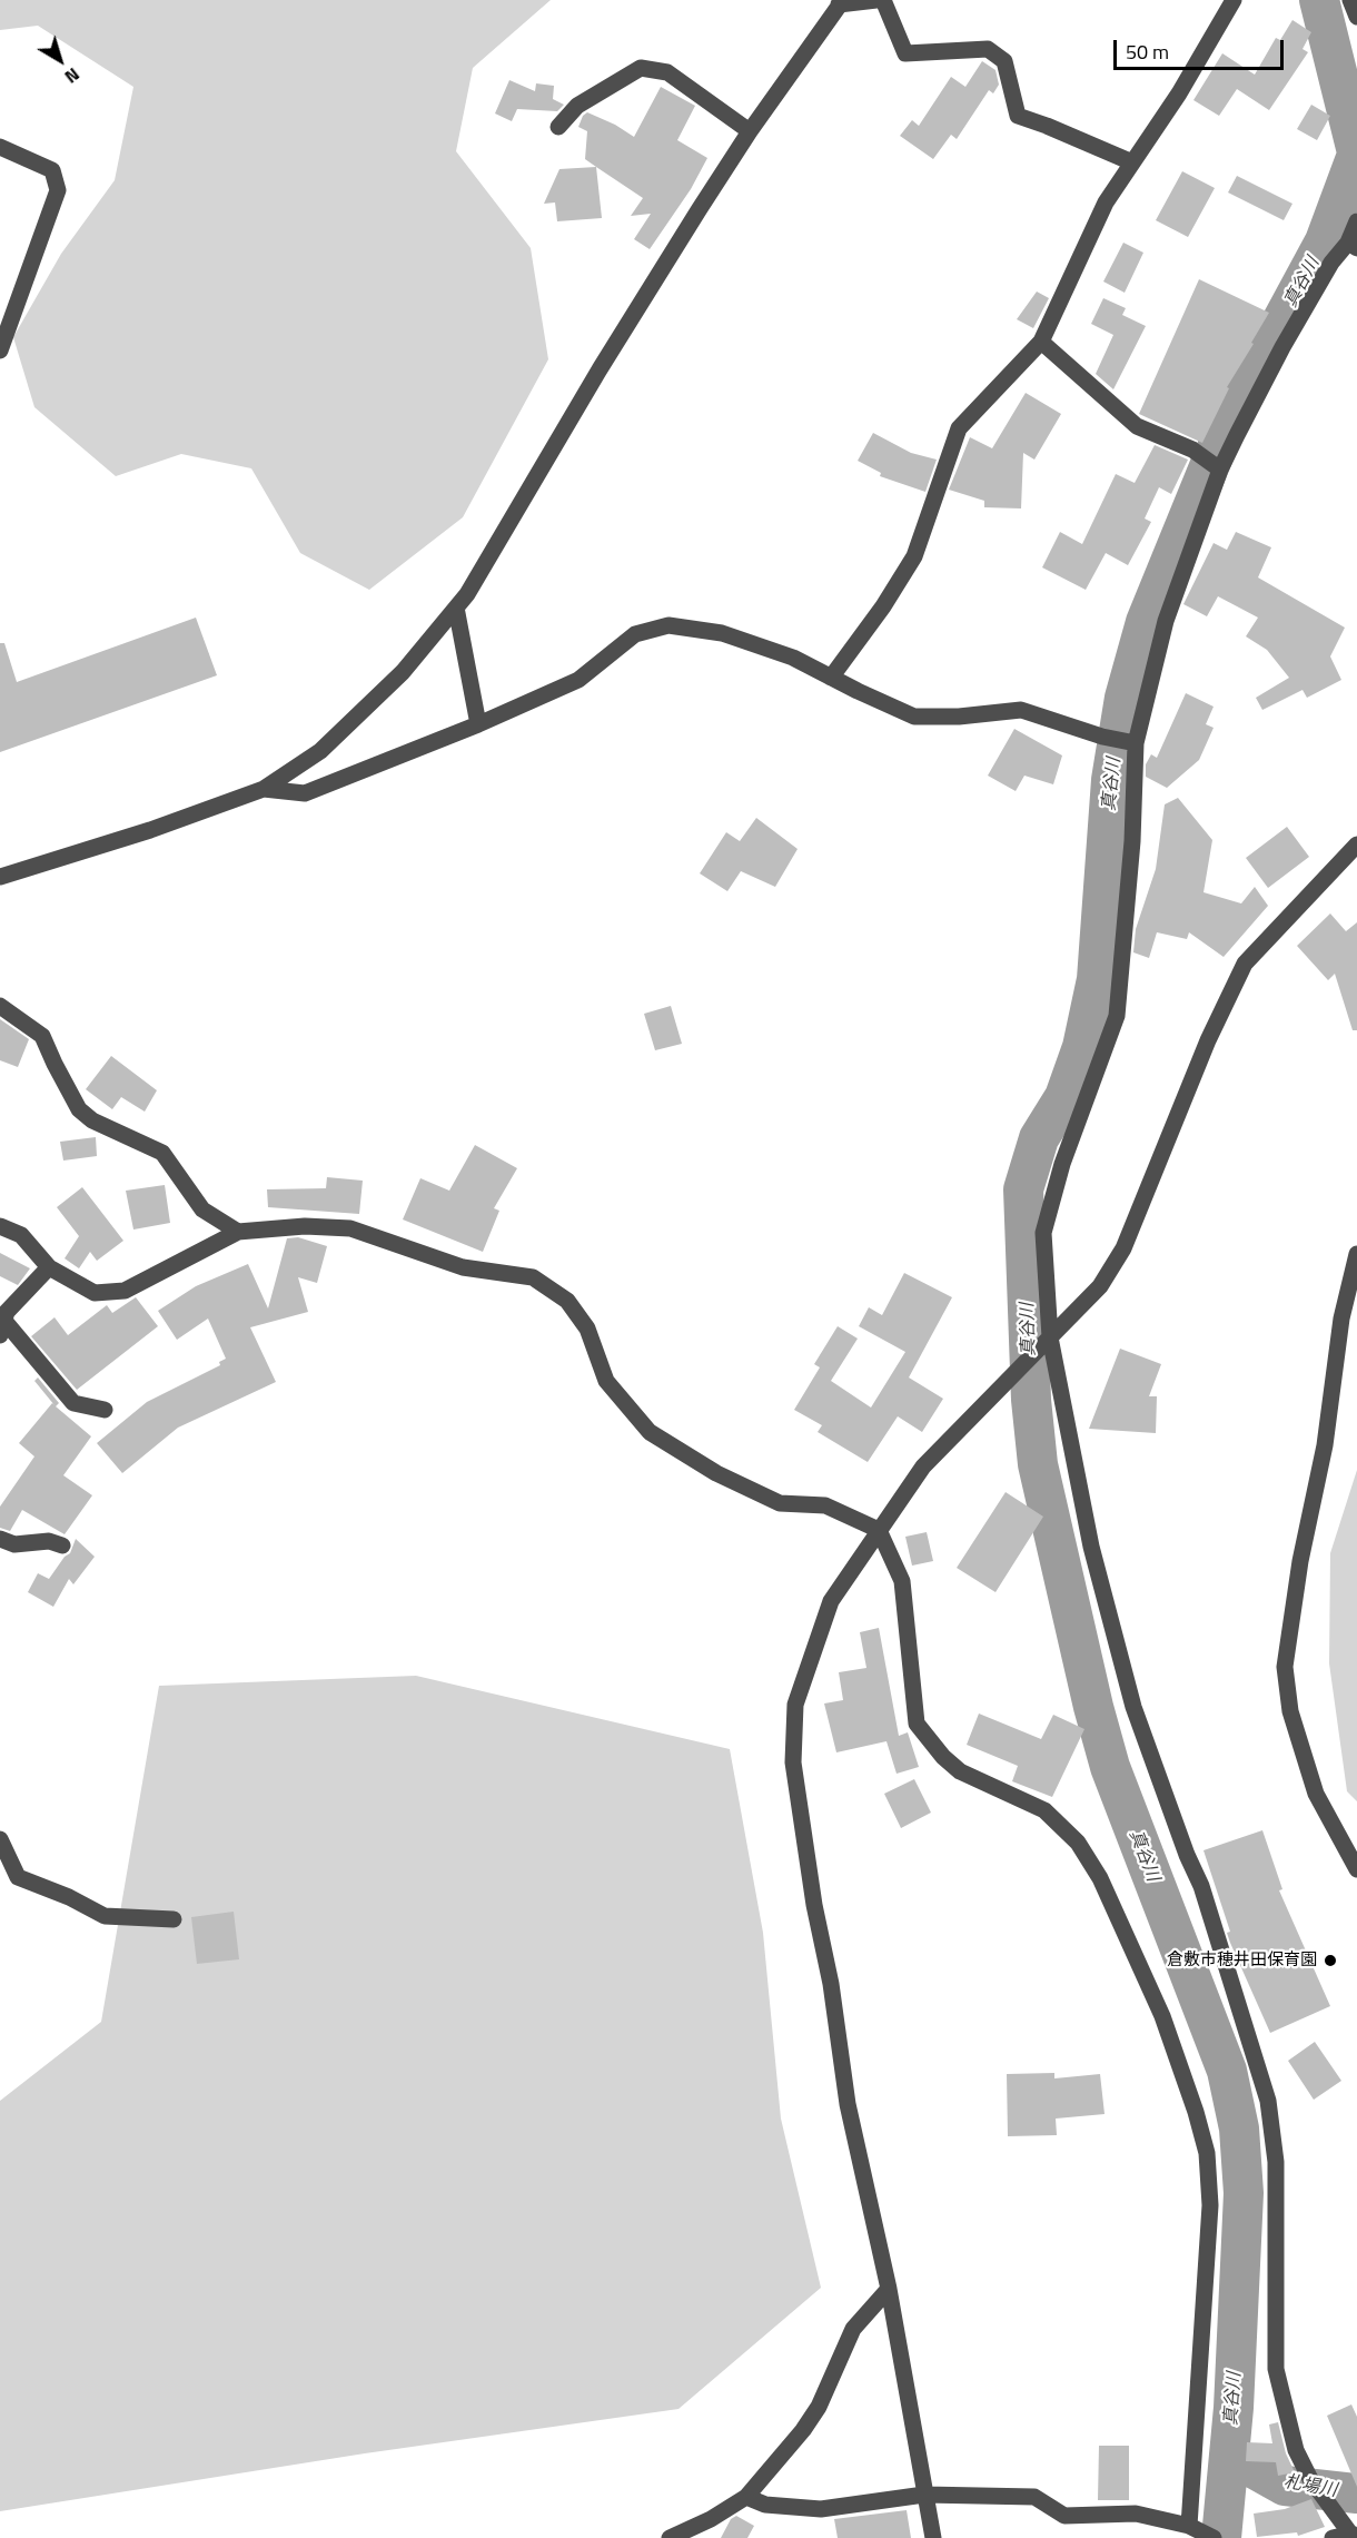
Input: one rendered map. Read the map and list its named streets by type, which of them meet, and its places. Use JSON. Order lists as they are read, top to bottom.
{
  "water": ["真谷川", "札場川"],
  "places": ["倉敷市穂井田保育園"],
  "scale_bar": "50 m",
  "north": "bottom right"
}
